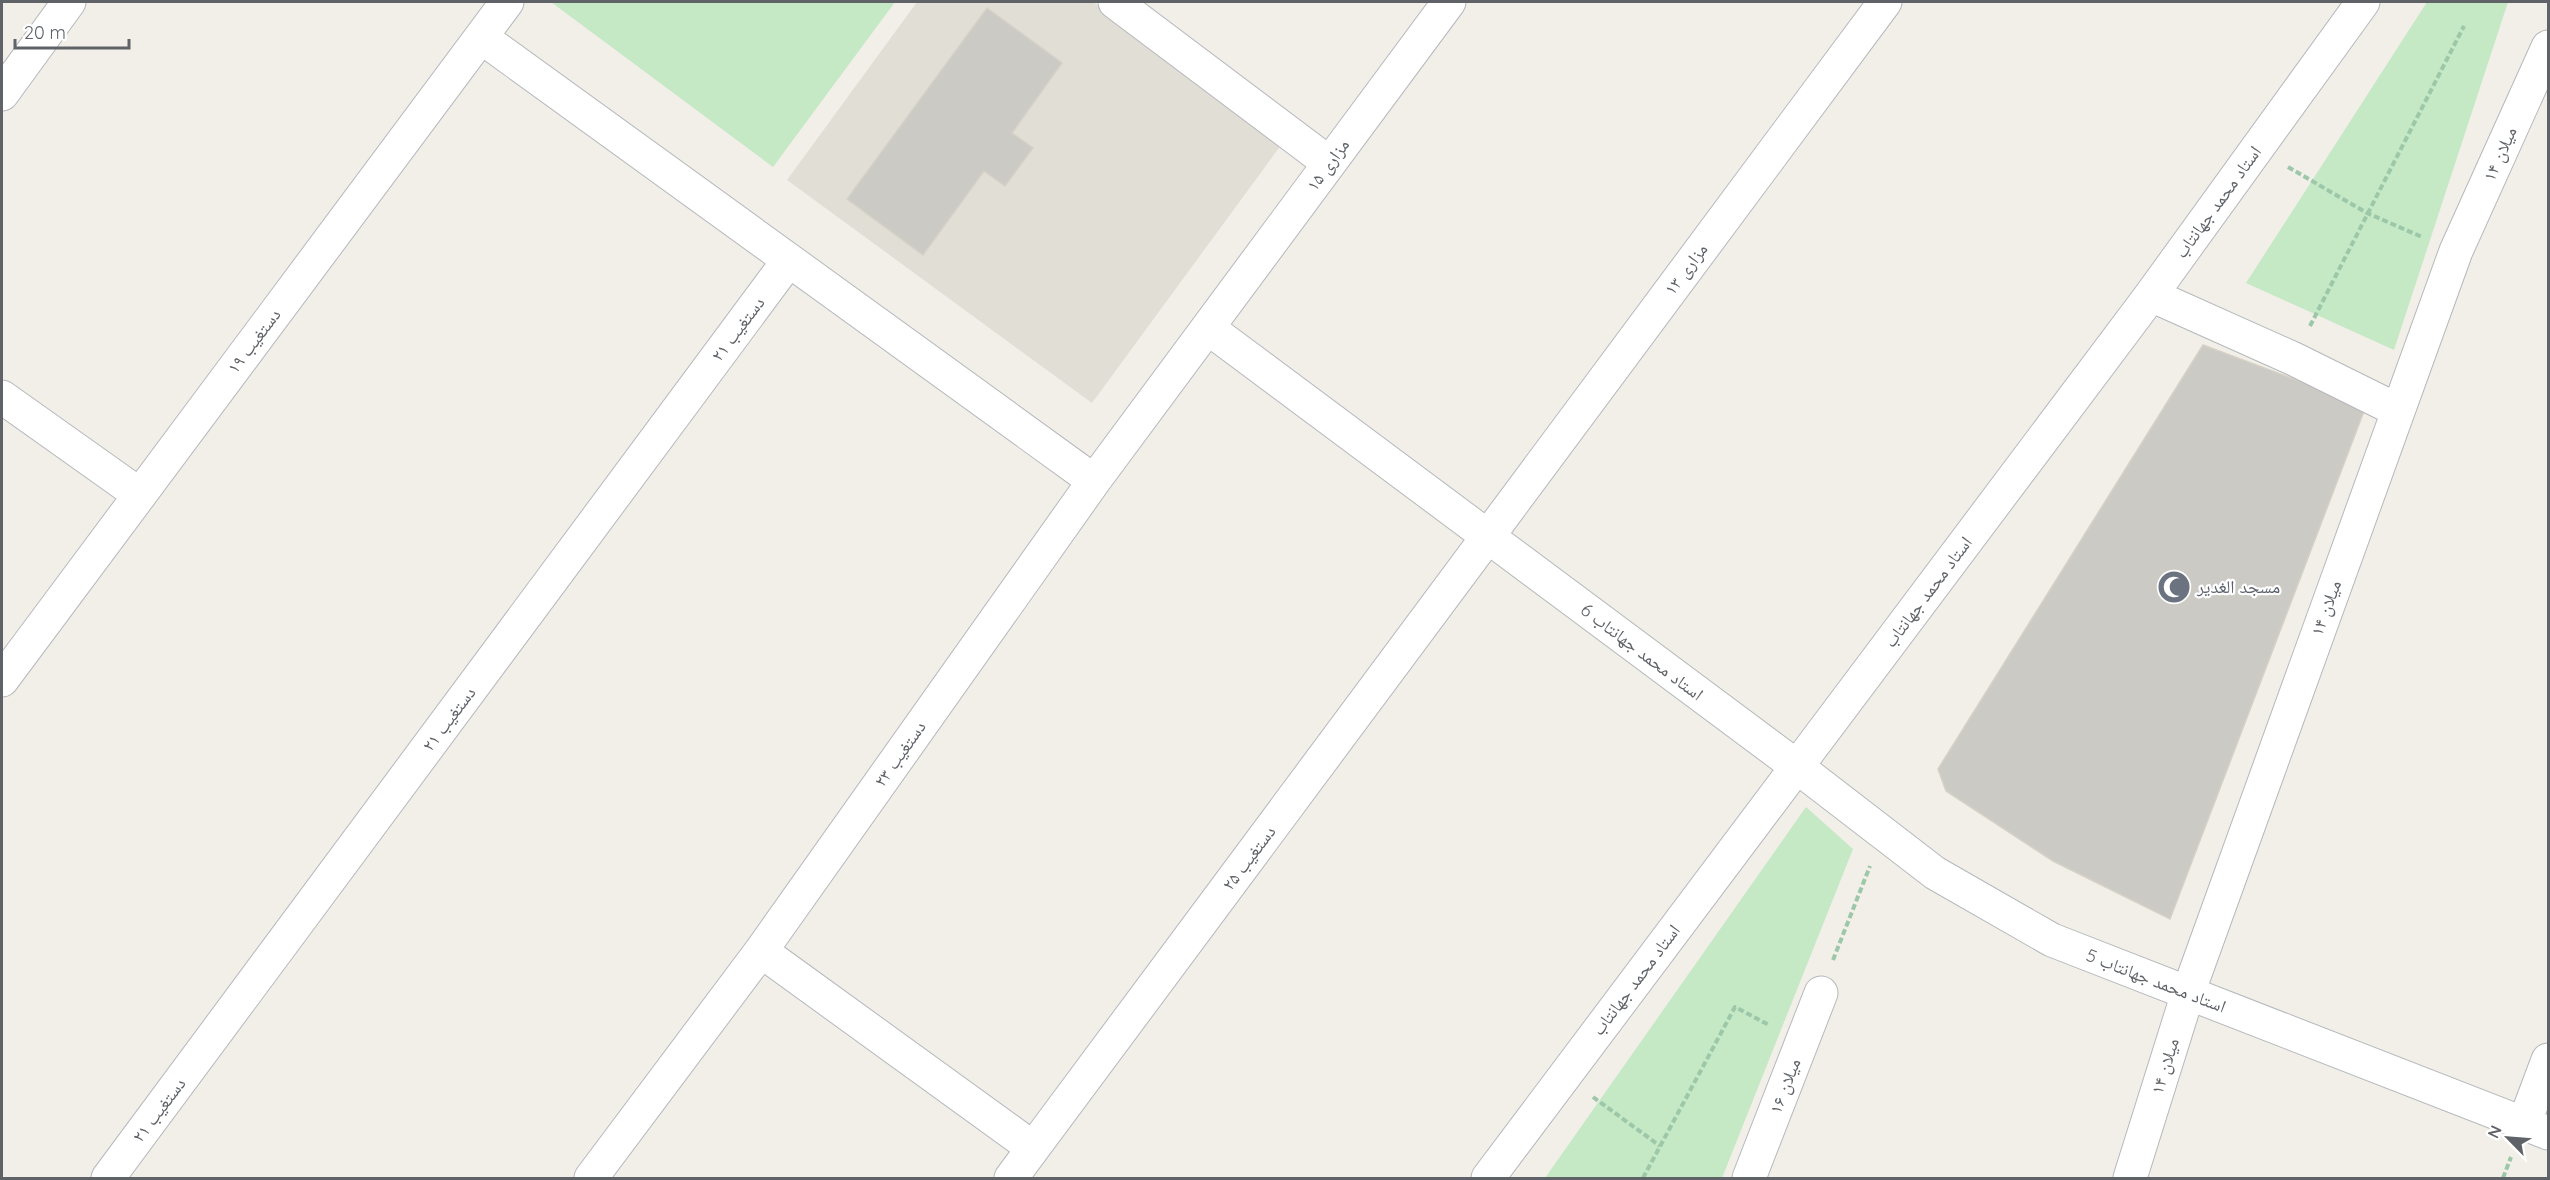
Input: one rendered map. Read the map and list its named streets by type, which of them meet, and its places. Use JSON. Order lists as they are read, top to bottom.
{
  "streets": {
    "street": [
      "میلان ۱۴",
      "مزاری ۱۵",
      "استاد محمد جهانتاب",
      "مزاری ۱۳",
      "دستغیب ۲۱",
      "دستغیب ۱۹",
      "استاد محمد جهانتاب 6",
      "دستغیب ۲۳",
      "دستغیب ۲۵",
      "استاد محمد جهانتاب 5",
      "میلان ۱۶"
    ]
  },
  "crossings": [
    ["میلان ۱۴", "استاد محمد جهانتاب 5"],
    ["مزاری ۱۵", "استاد محمد جهانتاب 6"],
    ["مزاری ۱۵", "دستغیب ۲۳"],
    ["استاد محمد جهانتاب", "استاد محمد جهانتاب 6"],
    ["استاد محمد جهانتاب", "استاد محمد جهانتاب 5"],
    ["مزاری ۱۳", "استاد محمد جهانتاب 6"],
    ["مزاری ۱۳", "دستغیب ۲۵"],
    ["استاد محمد جهانتاب 6", "دستغیب ۲۳"],
    ["استاد محمد جهانتاب 6", "دستغیب ۲۵"],
    ["استاد محمد جهانتاب 6", "استاد محمد جهانتاب 5"]
  ],
  "places": {
    "mosque": ["مسجد الغدیر"]
  },
  "scale_bar": "20 m",
  "north": "top left"
}
